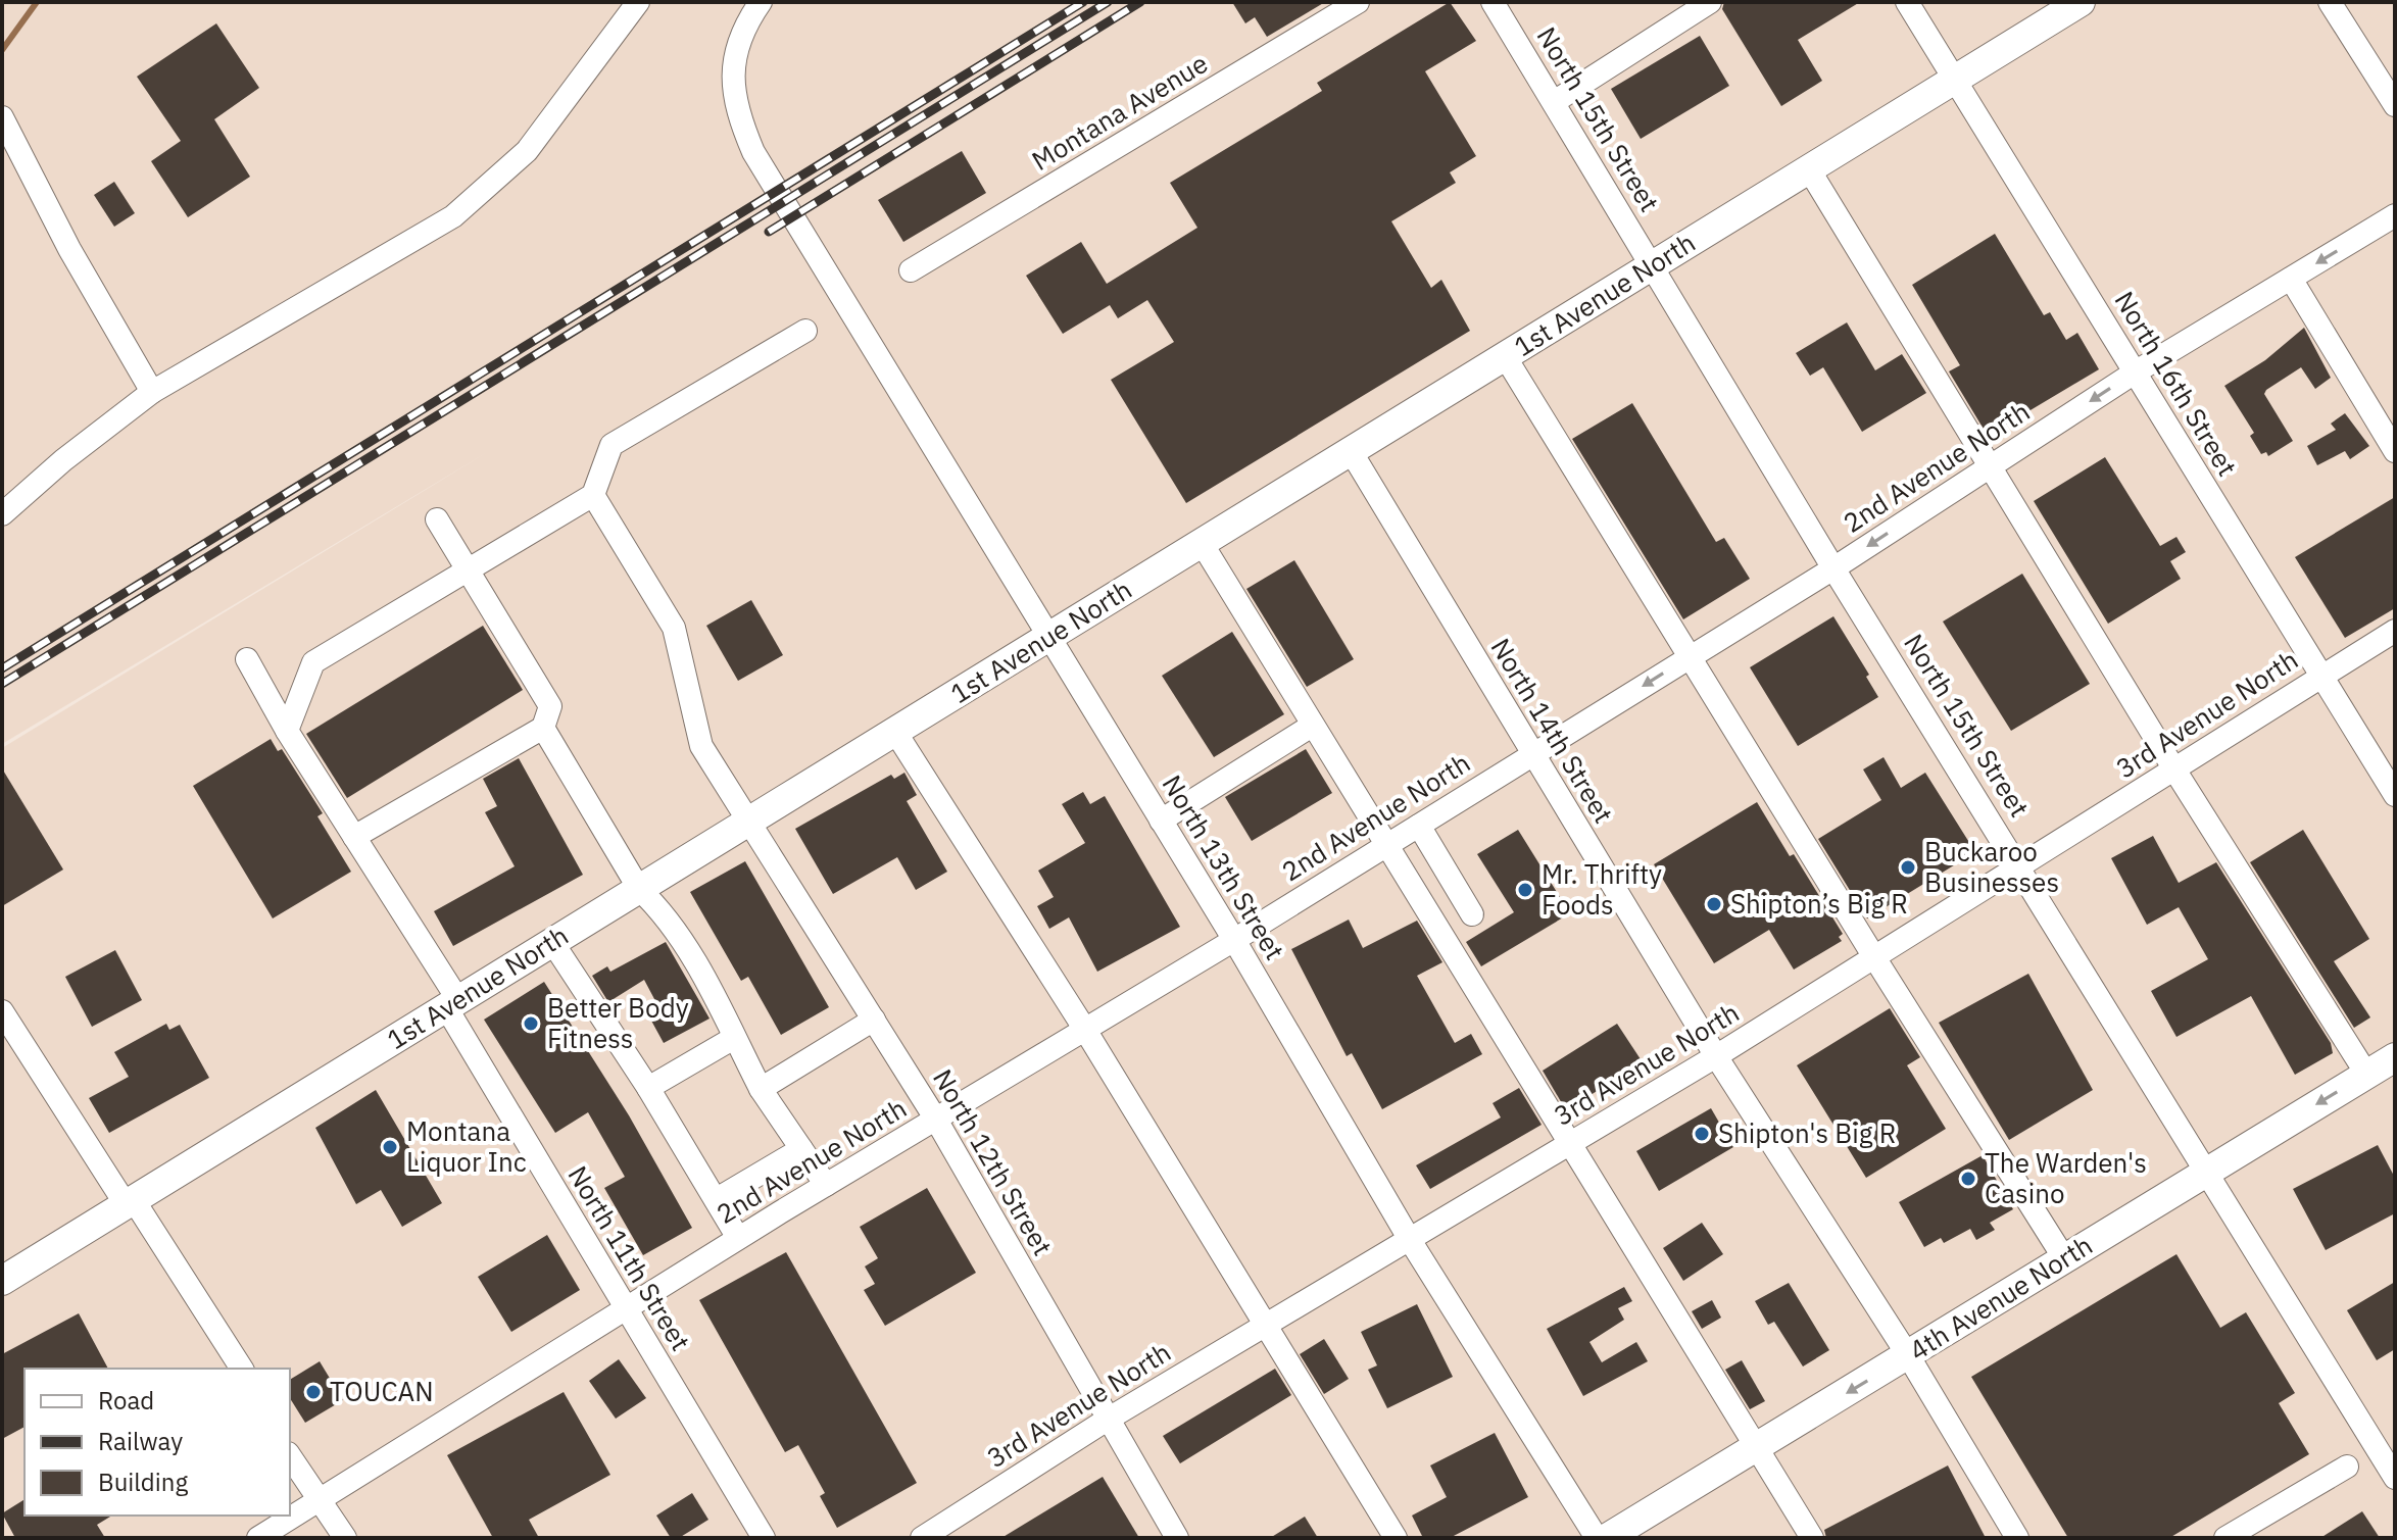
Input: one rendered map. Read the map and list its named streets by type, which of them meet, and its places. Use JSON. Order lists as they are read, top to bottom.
{
  "streets": {
    "main road": ["1st Avenue North", "4th Avenue North"],
    "street": [
      "Montana Avenue",
      "North 15th Street",
      "North 16th Street",
      "2nd Avenue North",
      "3rd Avenue North",
      "North 14th Street",
      "North 13th Street",
      "North 12th Street",
      "North 11th Street"
    ]
  },
  "crossings": [
    ["North 15th Street", "1st Avenue North"],
    ["North 15th Street", "2nd Avenue North"],
    ["North 15th Street", "3rd Avenue North"],
    ["North 15th Street", "4th Avenue North"],
    ["1st Avenue North", "North 16th Street"],
    ["1st Avenue North", "North 14th Street"],
    ["1st Avenue North", "North 13th Street"],
    ["1st Avenue North", "North 12th Street"],
    ["1st Avenue North", "North 11th Street"],
    ["North 16th Street", "2nd Avenue North"],
    ["North 16th Street", "3rd Avenue North"],
    ["2nd Avenue North", "North 14th Street"],
    ["2nd Avenue North", "North 13th Street"],
    ["2nd Avenue North", "North 12th Street"],
    ["2nd Avenue North", "North 11th Street"],
    ["3rd Avenue North", "North 14th Street"],
    ["3rd Avenue North", "North 13th Street"],
    ["3rd Avenue North", "North 12th Street"],
    ["North 14th Street", "4th Avenue North"]
  ],
  "one_way": ["4th Avenue North"],
  "places": [
    "Buckaroo Businesses",
    "Mr. Thrifty Foods",
    "Shipton’s Big R",
    "Better Body Fitness",
    "Shipton's Big R",
    "Montana Liquor Inc",
    "The Warden's Casino",
    "TOUCAN"
  ],
  "legend": ["Road", "Railway", "Building"]
}
